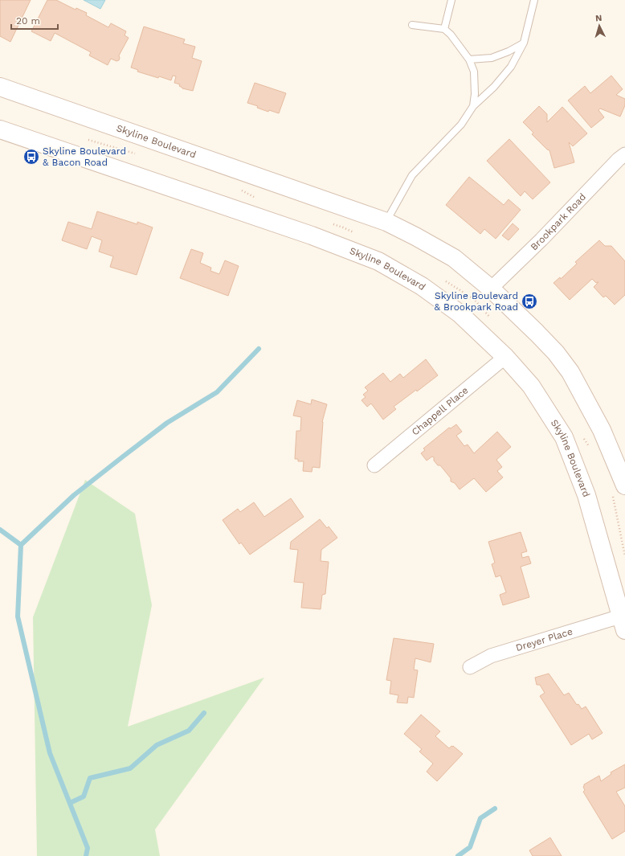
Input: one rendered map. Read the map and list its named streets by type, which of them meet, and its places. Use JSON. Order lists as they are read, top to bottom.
{
  "streets": {
    "main road": ["Skyline Boulevard"],
    "street": ["Brookpark Road", "Chappell Place", "Dreyer Place"]
  },
  "crossings": [
    ["Skyline Boulevard", "Brookpark Road"],
    ["Skyline Boulevard", "Chappell Place"],
    ["Skyline Boulevard", "Dreyer Place"]
  ],
  "places": {
    "bus stop": ["Skyline Boulevard & Bacon Road", "Skyline Boulevard & Brookpark Road"]
  },
  "scale_bar": "20 m",
  "north": "top"
}
